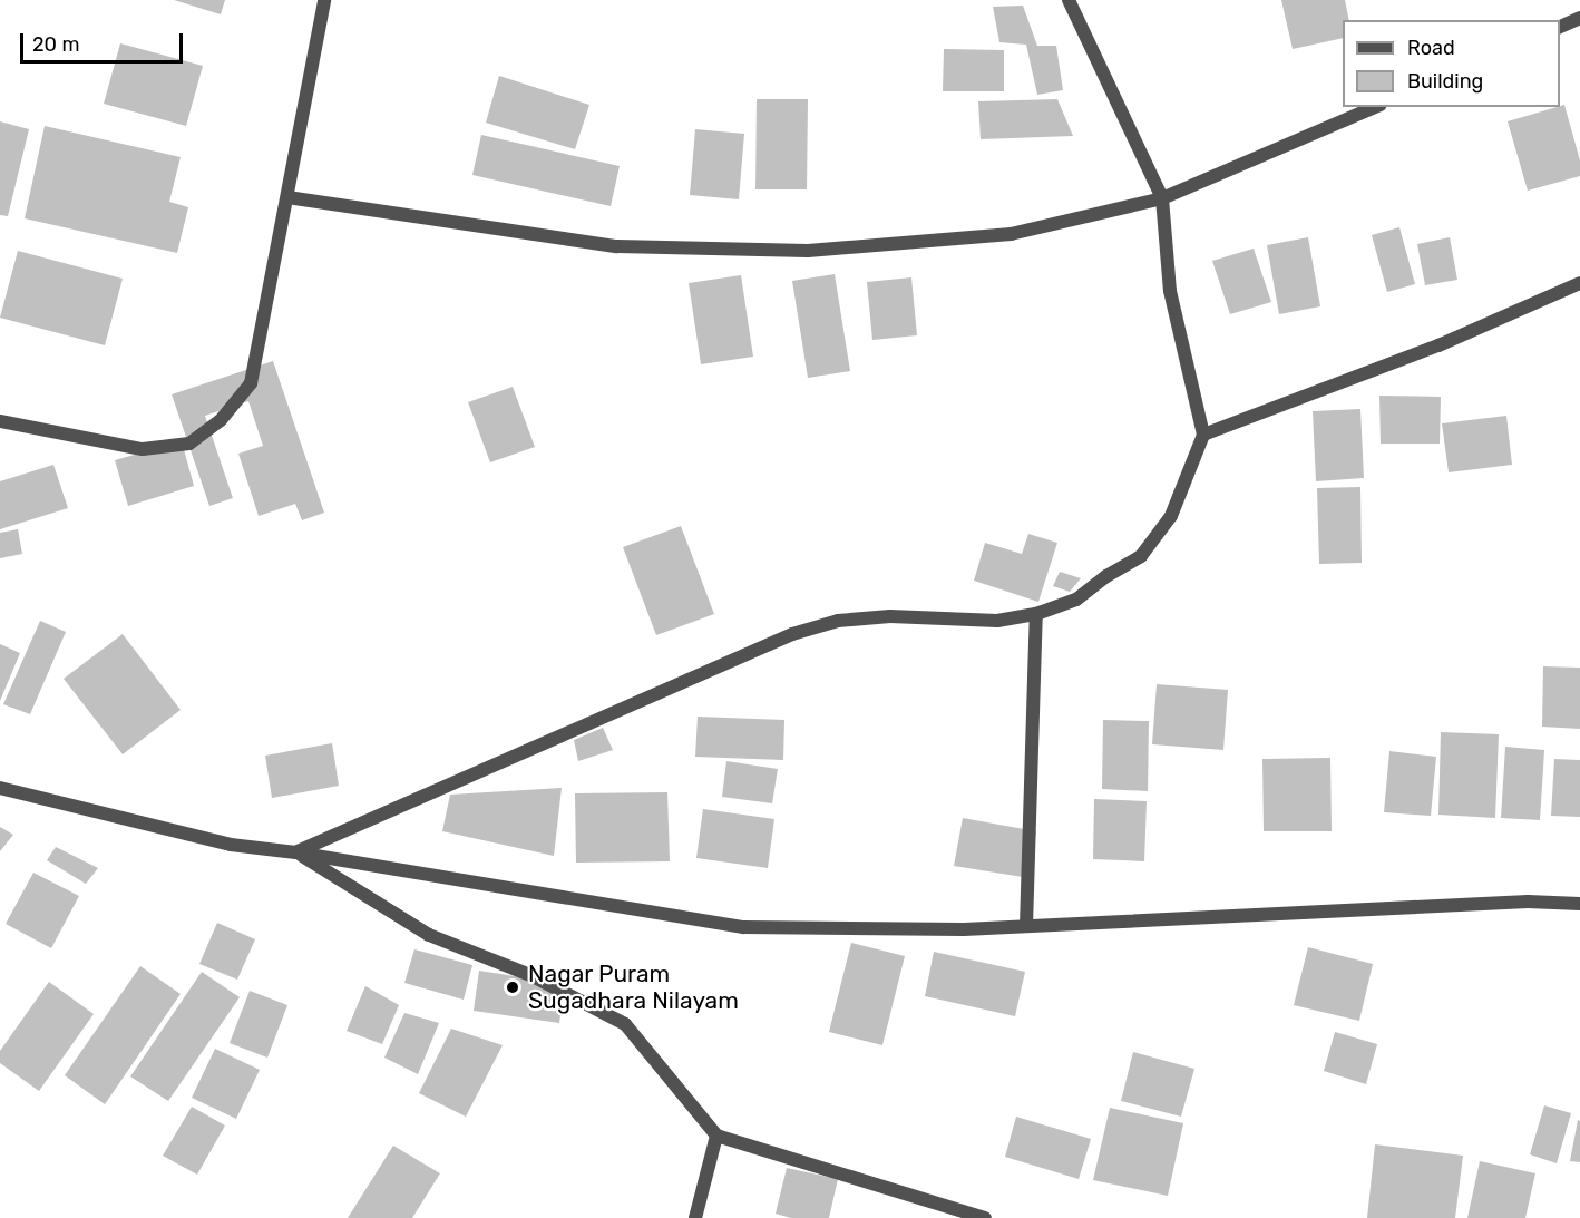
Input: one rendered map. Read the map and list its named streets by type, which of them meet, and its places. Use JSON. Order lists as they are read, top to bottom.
{
  "places": ["Nagar Puram Sugadhara Nilayam"],
  "legend": ["Road", "Building"],
  "scale_bar": "20 m"
}
